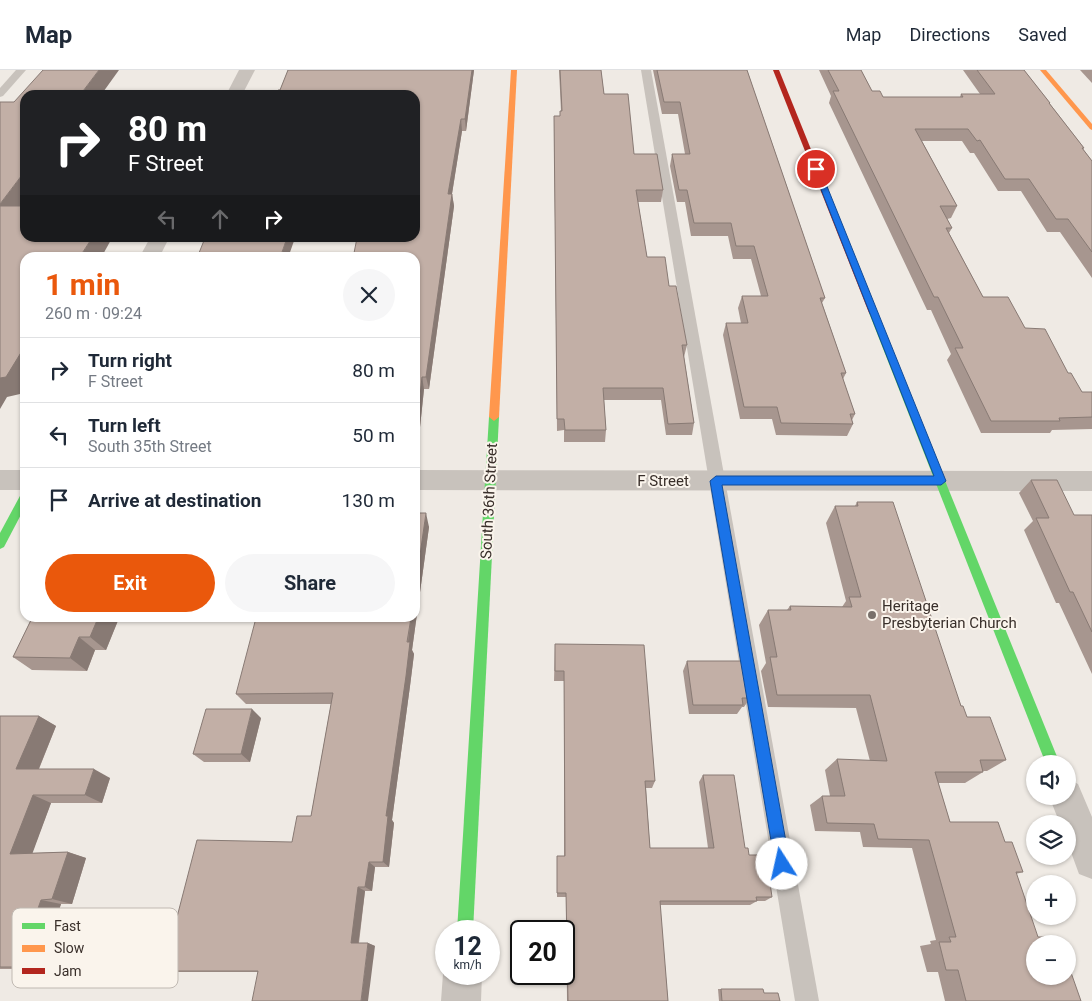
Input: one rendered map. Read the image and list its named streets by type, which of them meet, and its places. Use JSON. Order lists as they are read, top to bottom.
{
  "streets": {
    "street": ["F Street", "South 36th Street"]
  },
  "crossings": [
    ["F Street", "South 36th Street"]
  ],
  "places": ["Heritage Presbyterian Church"],
  "legend": ["Fast", "Slow", "Jam"],
  "page": {
    "header": "Map",
    "nav": ["Map", "Directions", "Saved"],
    "turn": ["80 m", "F Street"],
    "heading": ["1 min", "260 m · 09:24"],
    "list": [
      {
        "name": "Turn right",
        "note": "F Street",
        "value": "80 m"
      },
      {
        "name": "Turn left",
        "note": "South 35th Street",
        "value": "50 m"
      },
      {
        "name": "Arrive at destination",
        "value": "130 m"
      }
    ],
    "buttons": ["Exit", "Share"],
    "map_buttons": ["+", "−"],
    "speed": "12 km/h",
    "limit": "20"
  }
}
